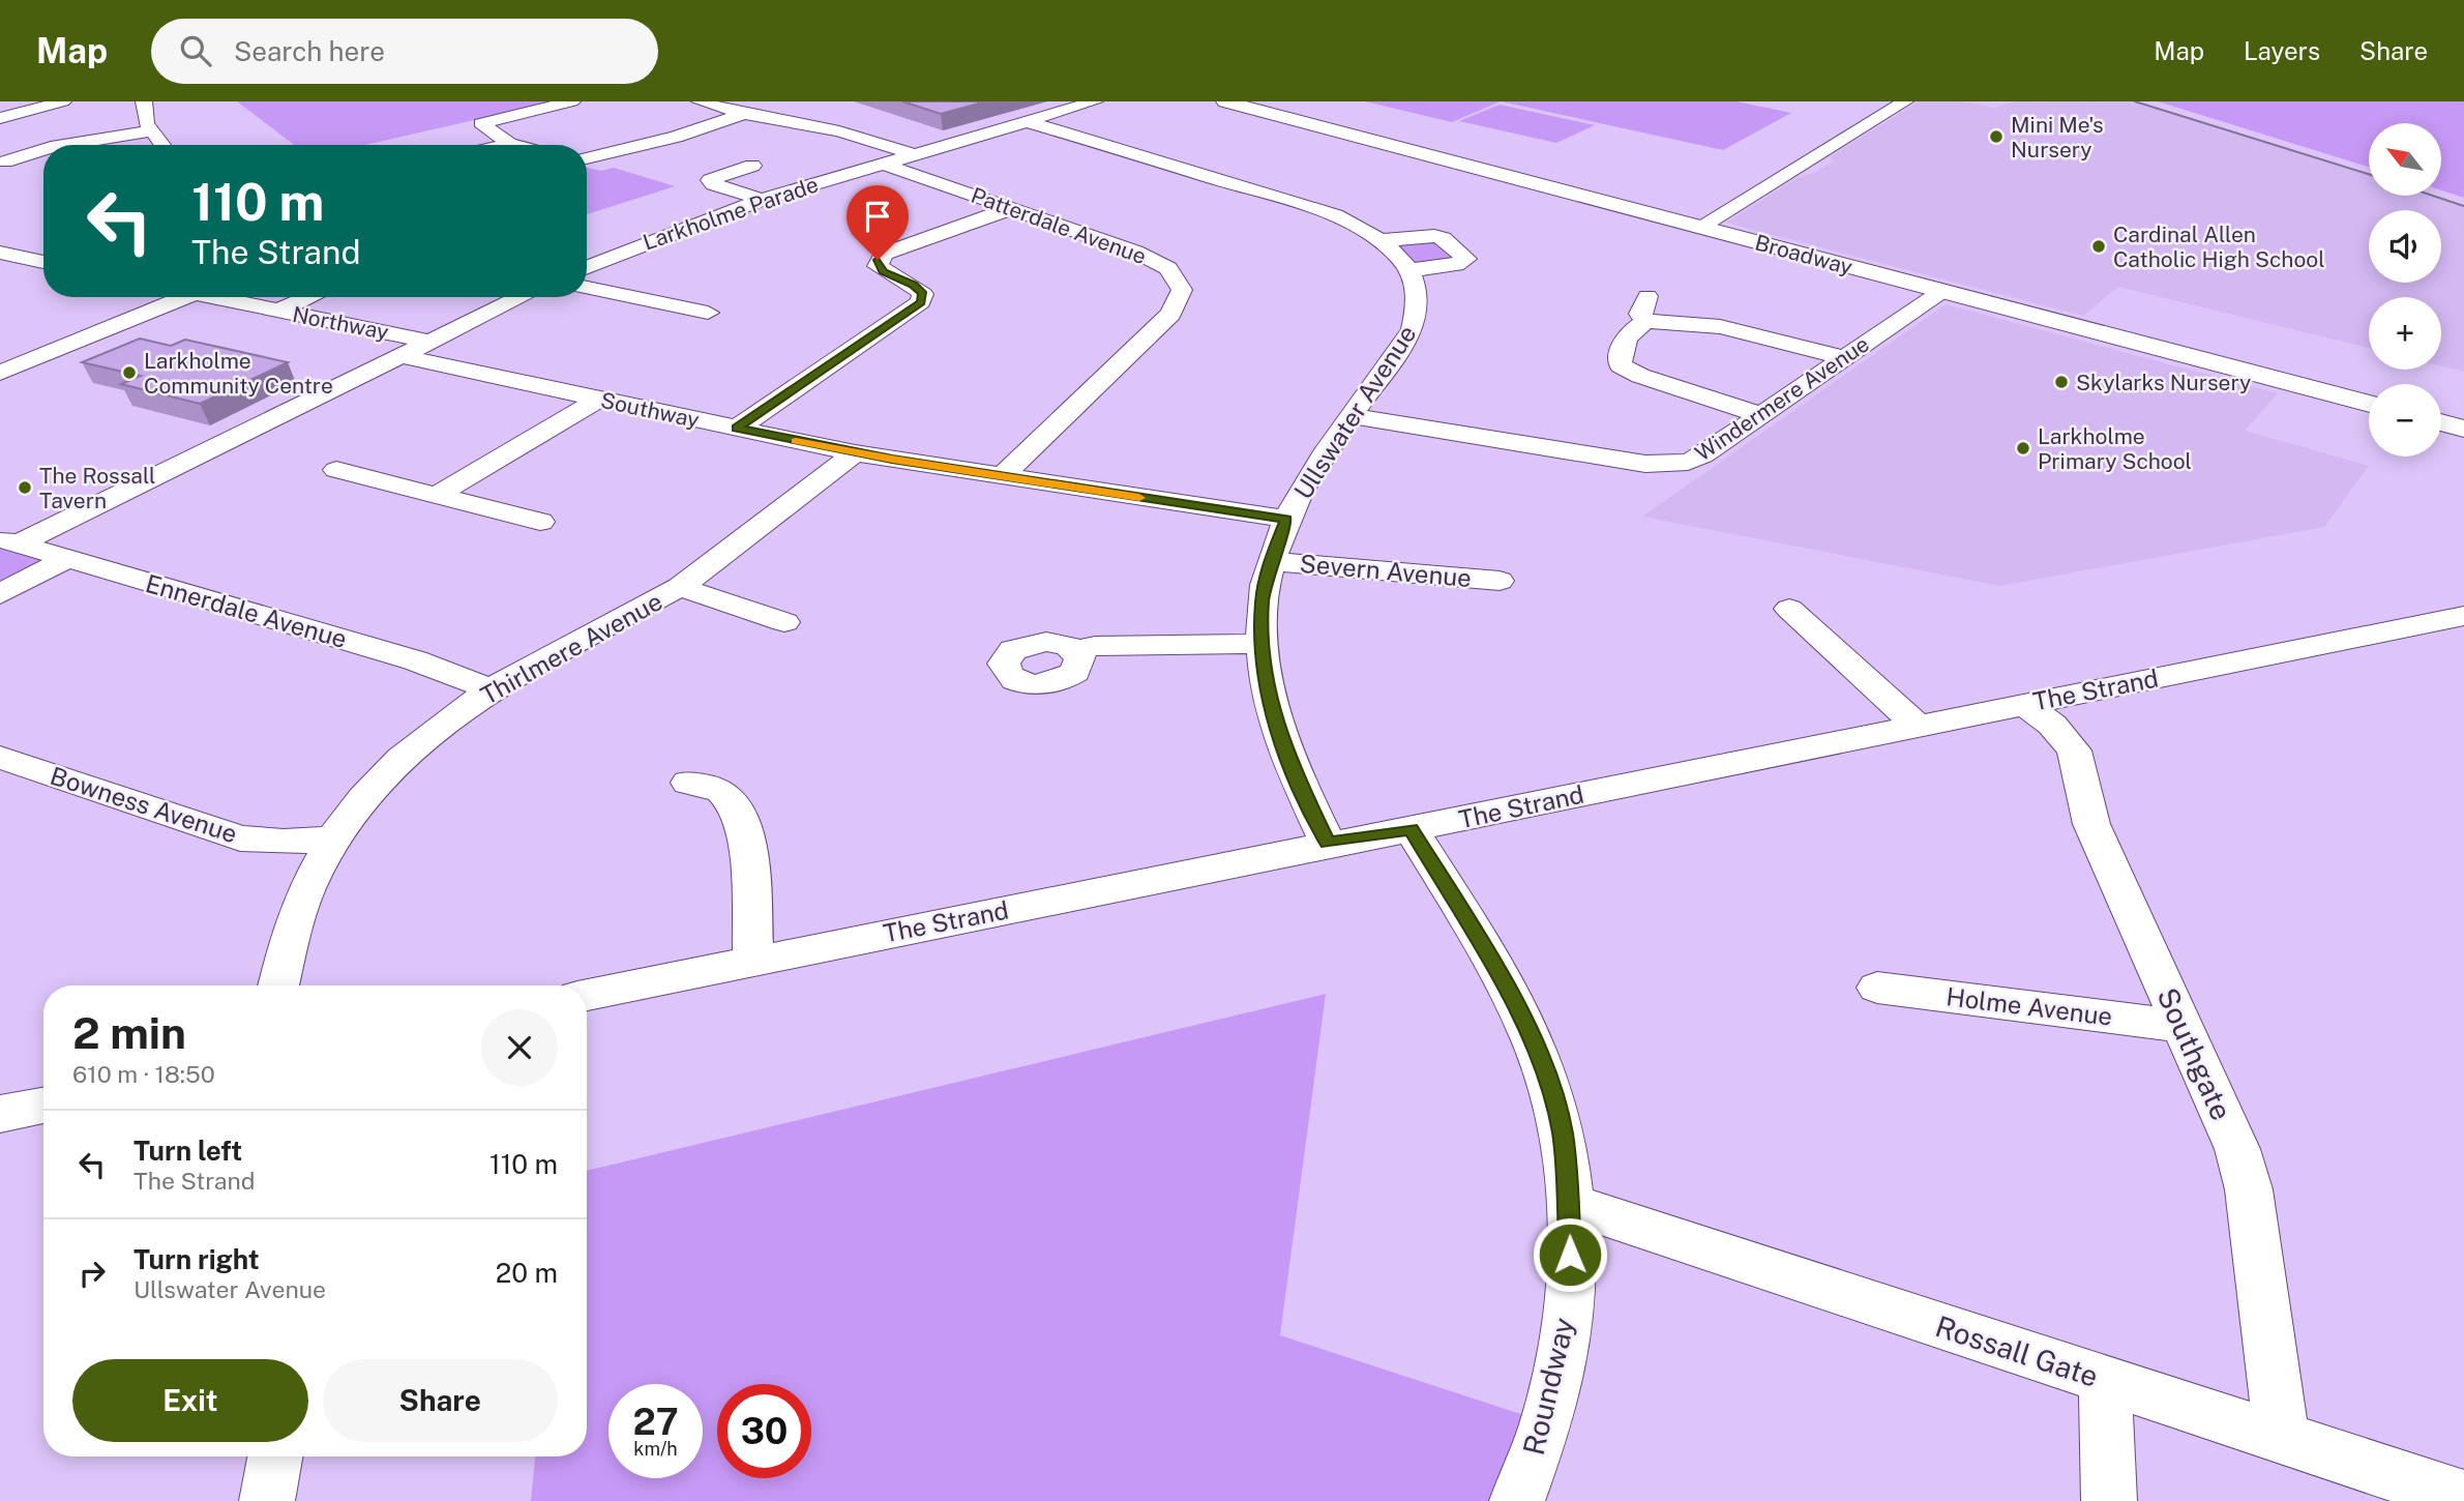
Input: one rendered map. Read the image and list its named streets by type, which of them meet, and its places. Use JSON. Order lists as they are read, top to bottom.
{
  "streets": {
    "main road": ["Broadway"],
    "street": [
      "Larkholme Parade",
      "Patterdale Avenue",
      "Northway",
      "Windermere Avenue",
      "Southway",
      "Ullswater Avenue",
      "Severn Avenue",
      "Ennerdale Avenue",
      "Thirlmere Avenue",
      "The Strand",
      "Bowness Avenue",
      "Holme Avenue",
      "Southgate",
      "Rossall Gate",
      "Roundway"
    ]
  },
  "crossings": [
    ["Larkholme Parade", "Patterdale Avenue"],
    ["Larkholme Parade", "Ullswater Avenue"],
    ["Patterdale Avenue", "Southway"],
    ["Broadway", "Windermere Avenue"],
    ["Windermere Avenue", "Ullswater Avenue"],
    ["Southway", "Ullswater Avenue"],
    ["Southway", "Thirlmere Avenue"],
    ["Ullswater Avenue", "Severn Avenue"],
    ["Ullswater Avenue", "The Strand"],
    ["Ennerdale Avenue", "Thirlmere Avenue"],
    ["Thirlmere Avenue", "Bowness Avenue"],
    ["The Strand", "Southgate"],
    ["The Strand", "Roundway"],
    ["Holme Avenue", "Southgate"],
    ["Southgate", "Rossall Gate"],
    ["Rossall Gate", "Roundway"]
  ],
  "places": [
    "Mini Me's Nursery",
    "Cardinal Allen Catholic High School",
    "Larkholme Community Centre",
    "Skylarks Nursery",
    "Larkholme Primary School",
    "The Rossall Tavern"
  ],
  "north": "top left",
  "page": {
    "header": "Map",
    "search": "Search here",
    "nav": ["Map", "Layers", "Share"],
    "map_buttons": ["+", "−"],
    "turn": ["110 m", "The Strand"],
    "heading": ["2 min", "610 m · 18:50"],
    "list": [
      {
        "name": "Turn left",
        "note": "The Strand",
        "value": "110 m"
      },
      {
        "name": "Turn right",
        "note": "Ullswater Avenue",
        "value": "20 m"
      }
    ],
    "buttons": ["Exit", "Share"],
    "speed": "27 km/h",
    "limit": "30"
  }
}
